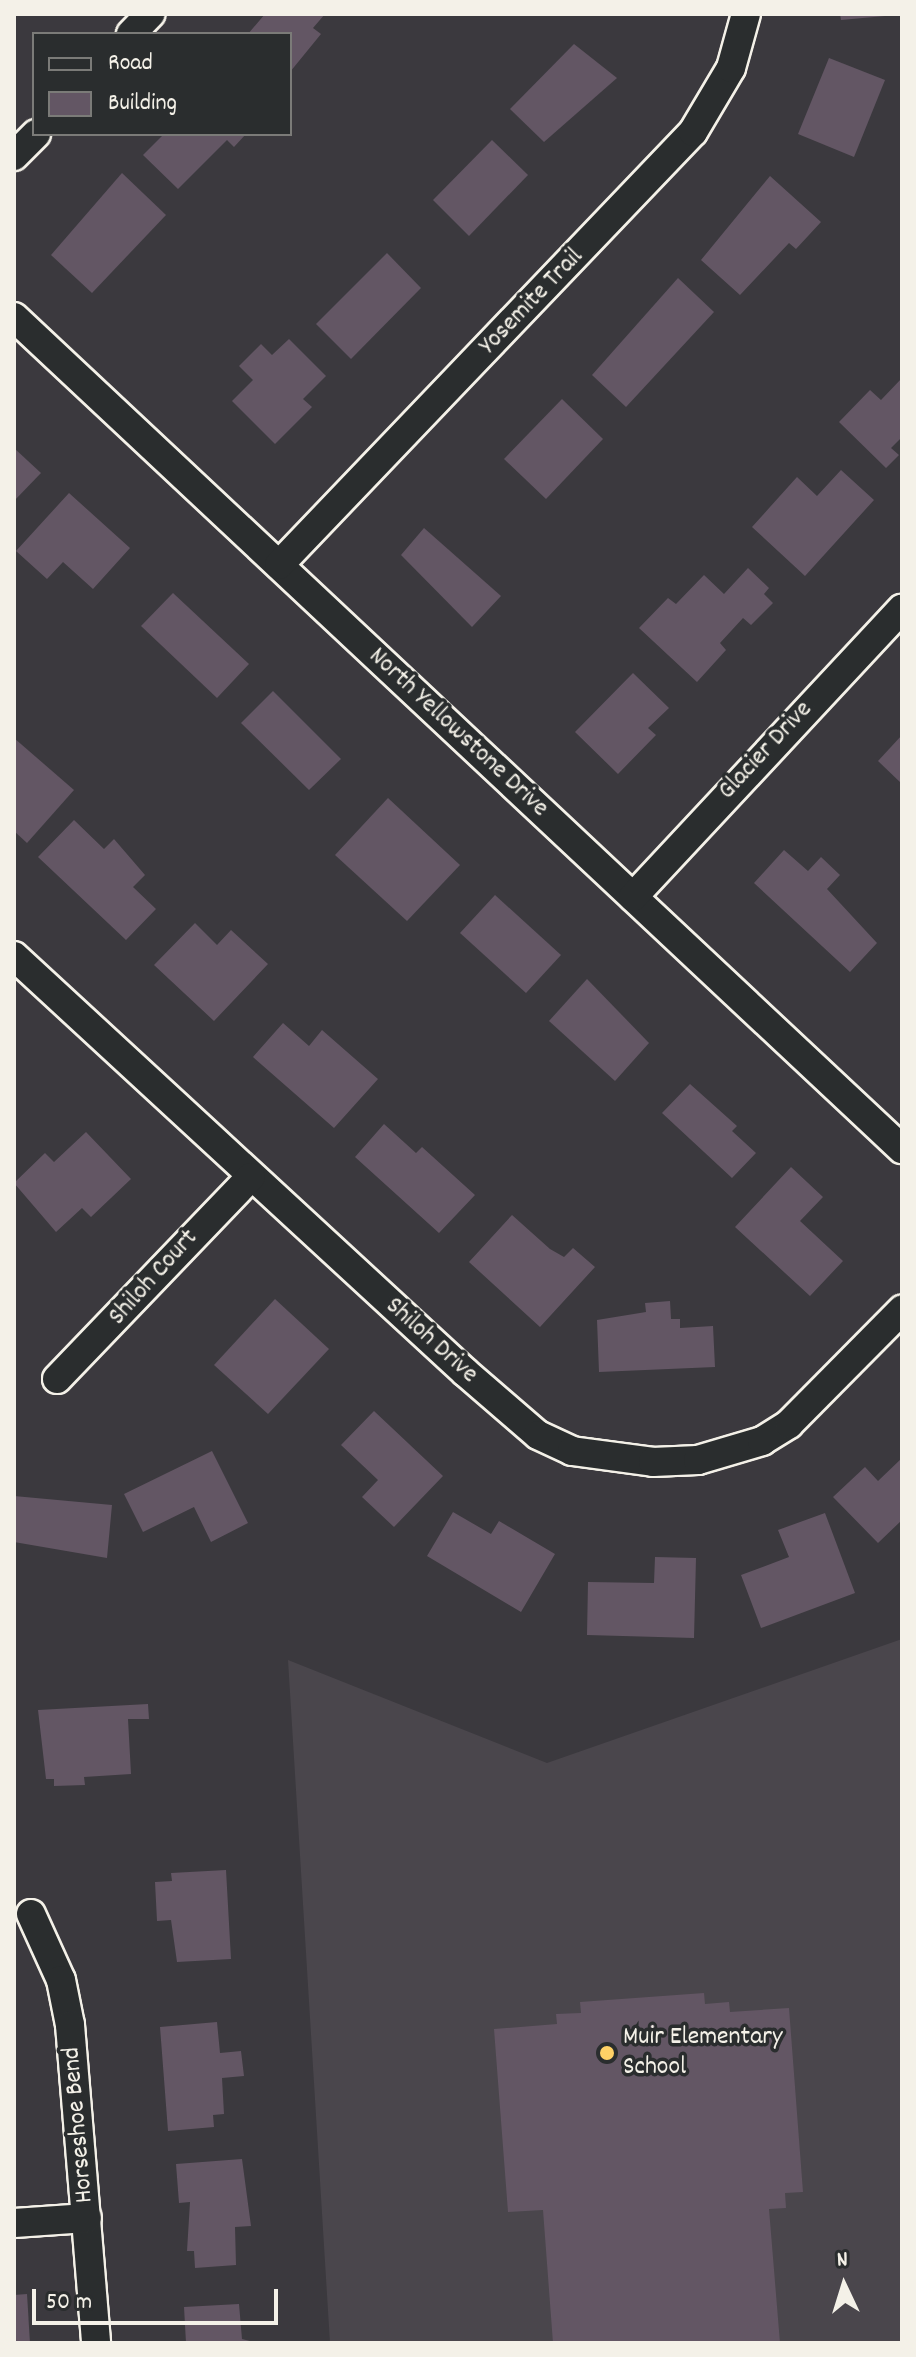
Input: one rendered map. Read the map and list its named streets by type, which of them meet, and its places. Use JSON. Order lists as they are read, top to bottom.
{
  "streets": {
    "street": [
      "Yosemite Trail",
      "North Yellowstone Drive",
      "Glacier Drive",
      "Shiloh Court",
      "Shiloh Drive",
      "Horseshoe Bend"
    ]
  },
  "crossings": [
    ["Yosemite Trail", "North Yellowstone Drive"],
    ["North Yellowstone Drive", "Glacier Drive"],
    ["Shiloh Court", "Shiloh Drive"]
  ],
  "places": ["Muir Elementary School"],
  "legend": ["Road", "Building"],
  "scale_bar": "50 m",
  "north": "top"
}
